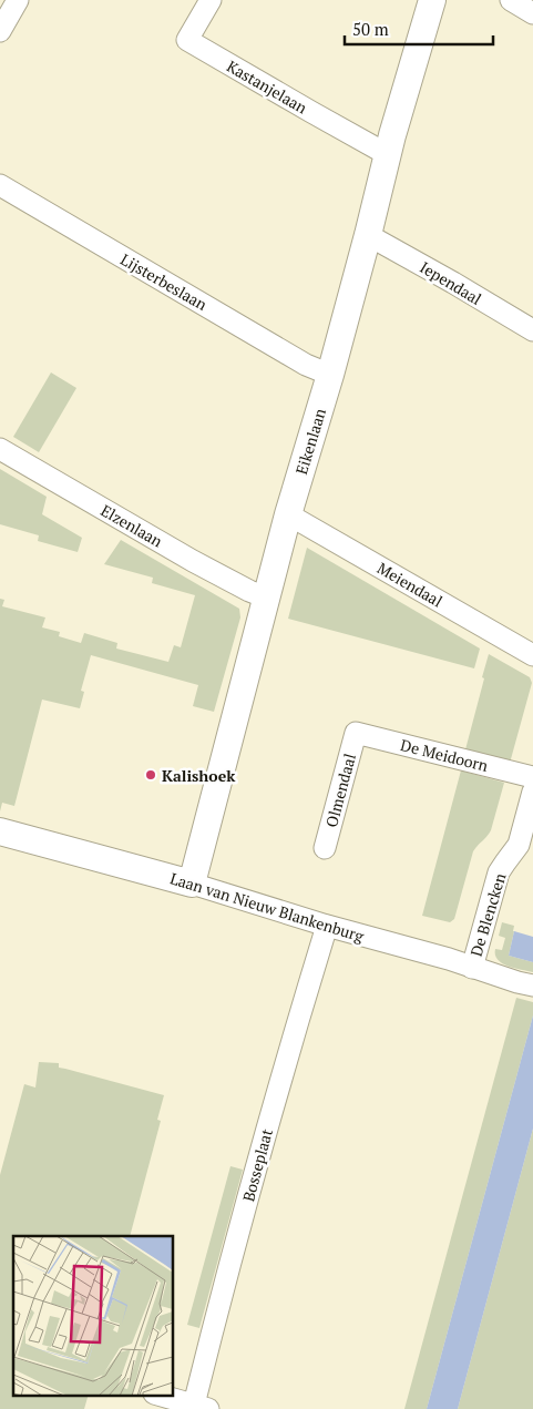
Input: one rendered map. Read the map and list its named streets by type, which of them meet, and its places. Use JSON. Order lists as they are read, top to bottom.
{
  "streets": {
    "street": [
      "Kastanjelaan",
      "Lijsterbeslaan",
      "Iependaal",
      "Eikenlaan",
      "Elzenlaan",
      "Meiendaal",
      "De Meidoorn",
      "Olmendaal",
      "Laan van Nieuw Blankenburg",
      "De Blencken",
      "Bosseplaat"
    ]
  },
  "crossings": [
    ["Kastanjelaan", "Eikenlaan"],
    ["Lijsterbeslaan", "Eikenlaan"],
    ["Iependaal", "Eikenlaan"],
    ["Eikenlaan", "Elzenlaan"],
    ["Eikenlaan", "Meiendaal"],
    ["Eikenlaan", "Laan van Nieuw Blankenburg"],
    ["De Meidoorn", "Olmendaal"],
    ["Laan van Nieuw Blankenburg", "De Blencken"],
    ["Laan van Nieuw Blankenburg", "Bosseplaat"]
  ],
  "places": ["Kalishoek"],
  "scale_bar": "50 m"
}
